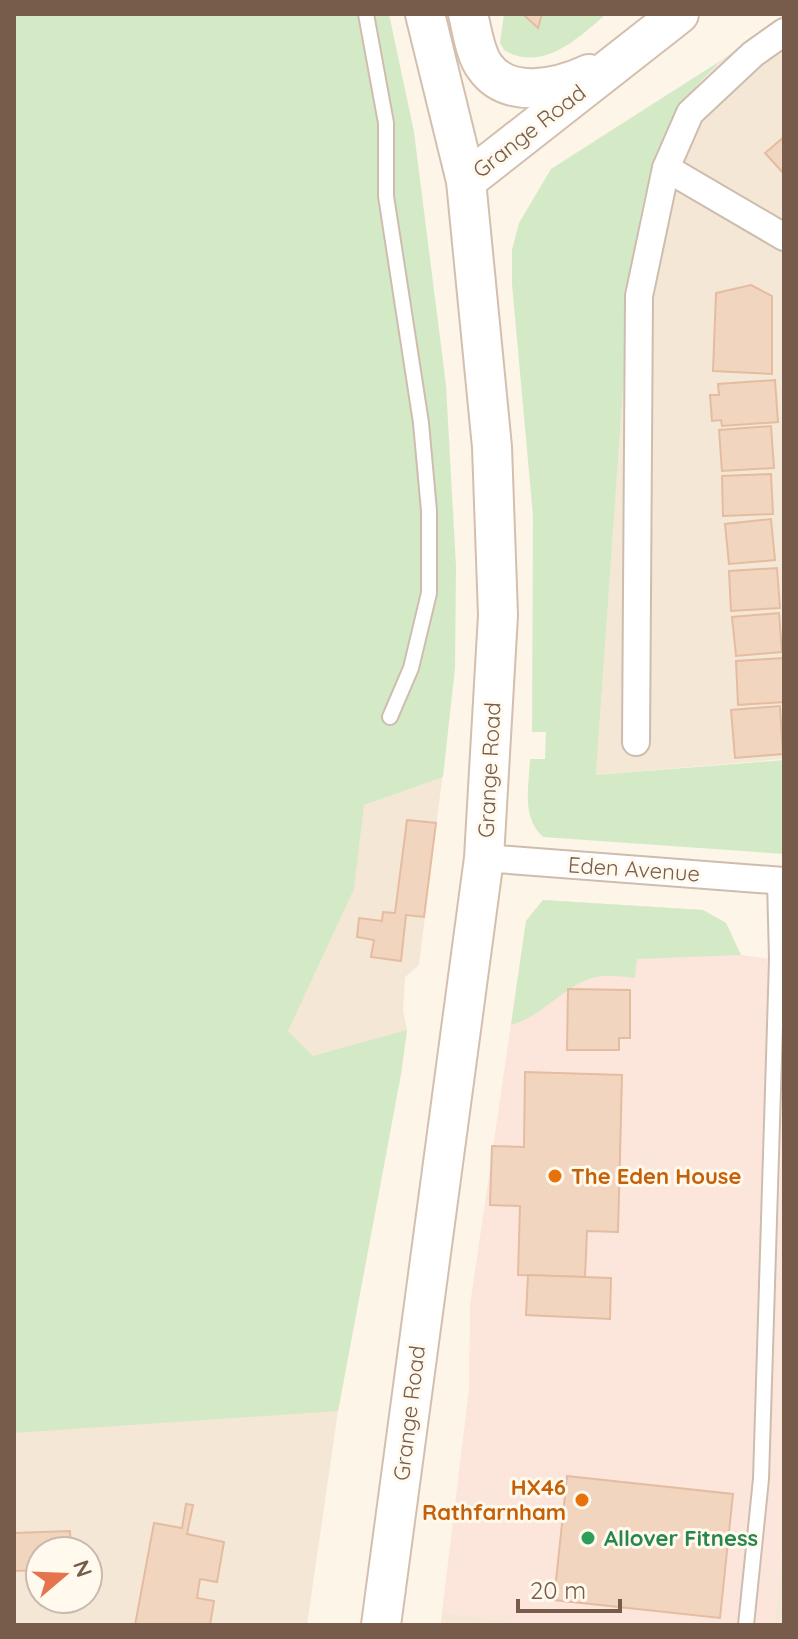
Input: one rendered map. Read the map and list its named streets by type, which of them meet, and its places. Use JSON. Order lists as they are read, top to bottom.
{
  "streets": {
    "main road": ["Grange Road"],
    "street": ["Eden Avenue"]
  },
  "crossings": [
    ["Grange Road", "Eden Avenue"]
  ],
  "places": ["The Eden House", "HX46 Rathfarnham", "Allover Fitness"],
  "scale_bar": "20 m",
  "north": "right"
}
